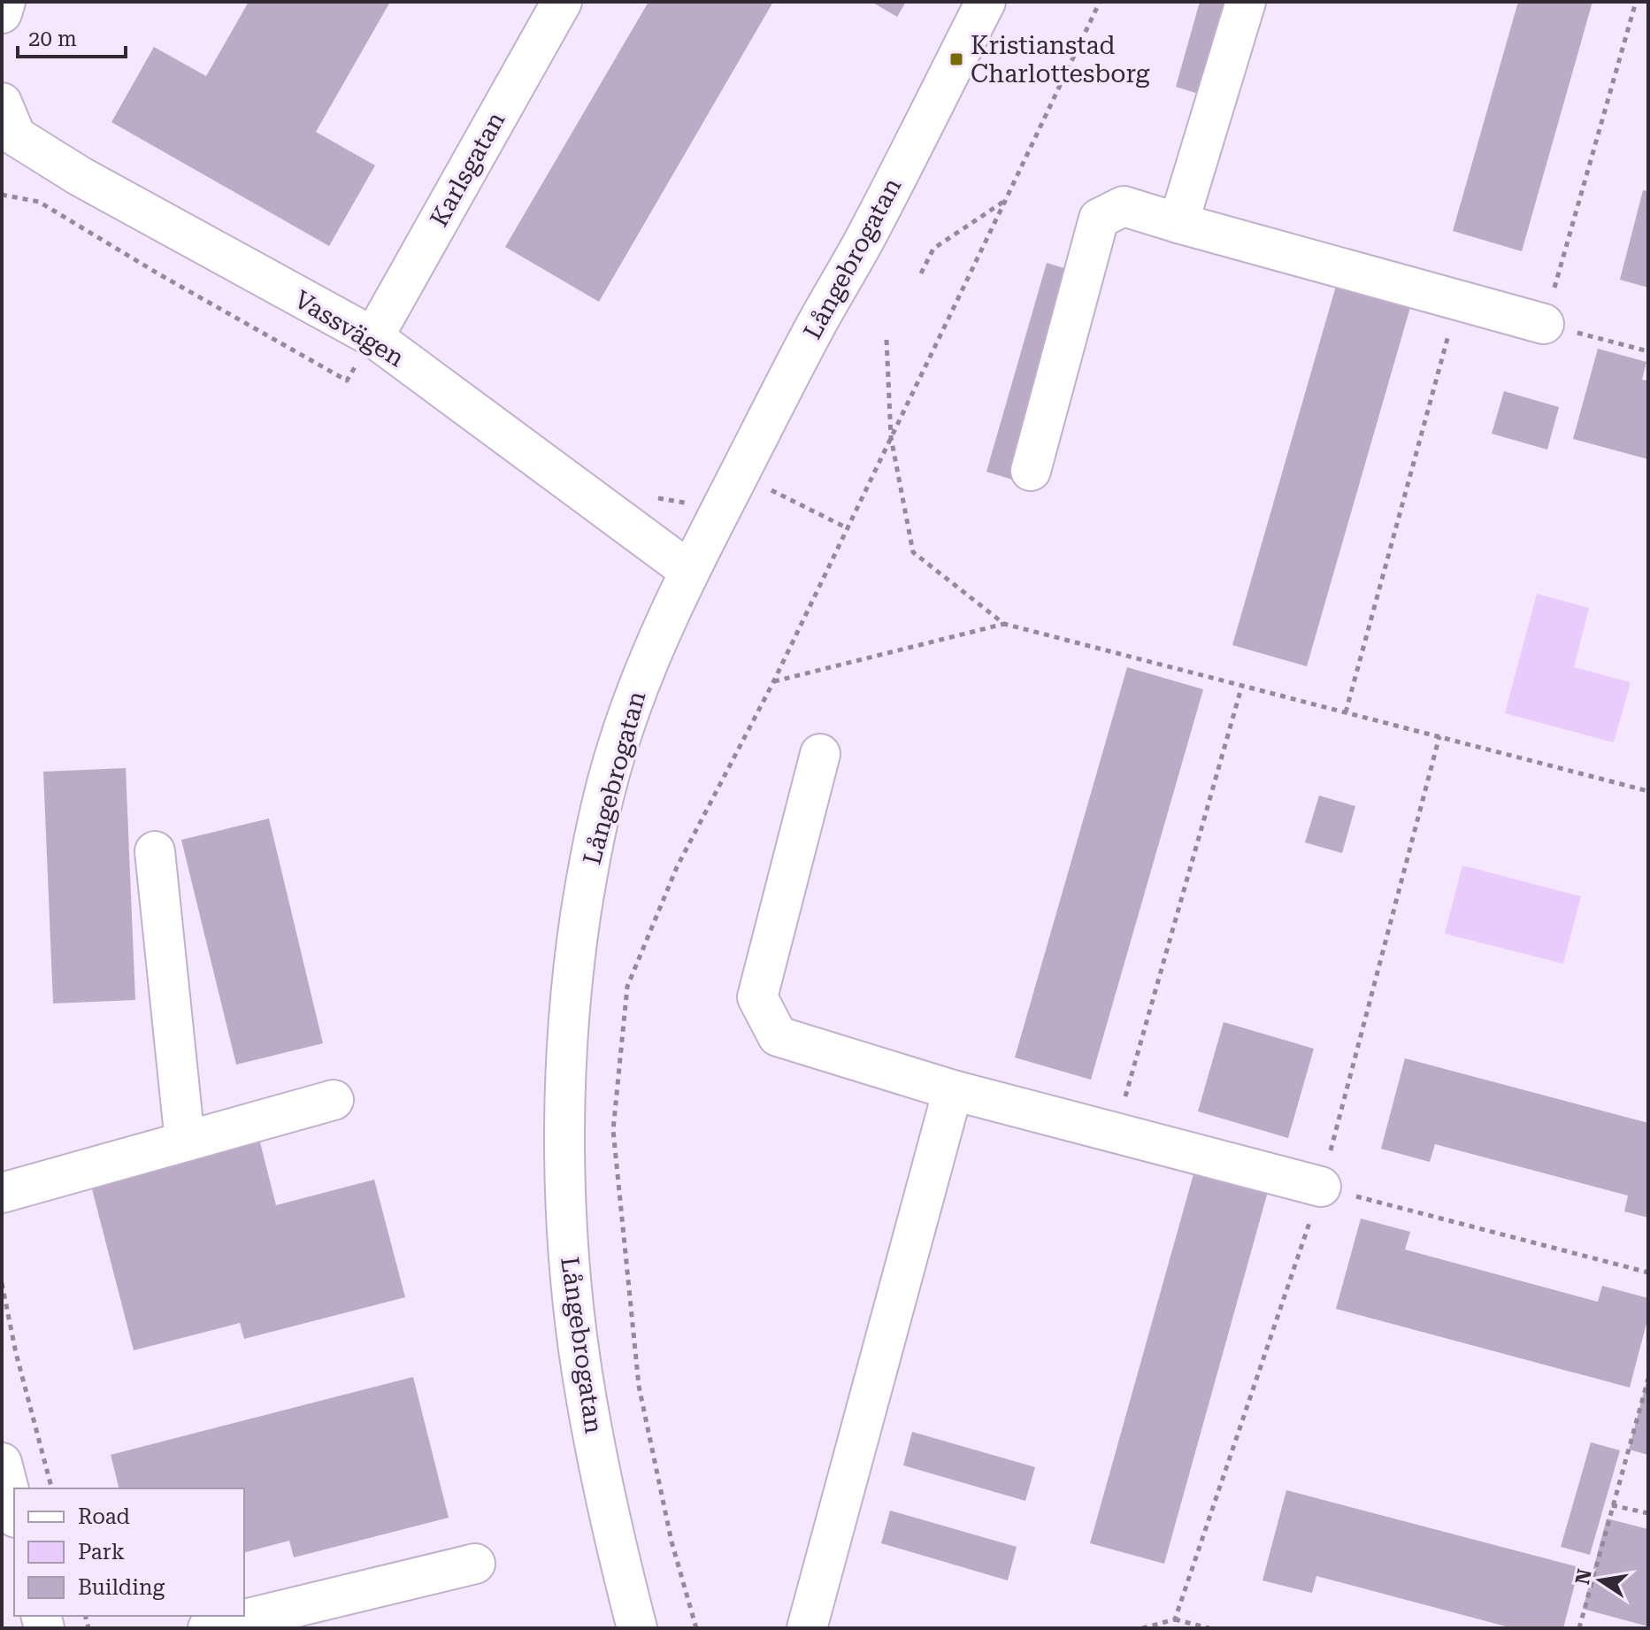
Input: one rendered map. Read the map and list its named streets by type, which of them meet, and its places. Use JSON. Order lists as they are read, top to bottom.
{
  "streets": {
    "main road": ["Karlsgatan", "Långebrogatan", "Vassvägen"]
  },
  "crossings": [
    ["Karlsgatan", "Vassvägen"],
    ["Långebrogatan", "Vassvägen"]
  ],
  "places": {
    "transit": ["Kristianstad Charlottesborg"]
  },
  "legend": ["Road", "Park", "Building"],
  "scale_bar": "20 m",
  "north": "left"
}
